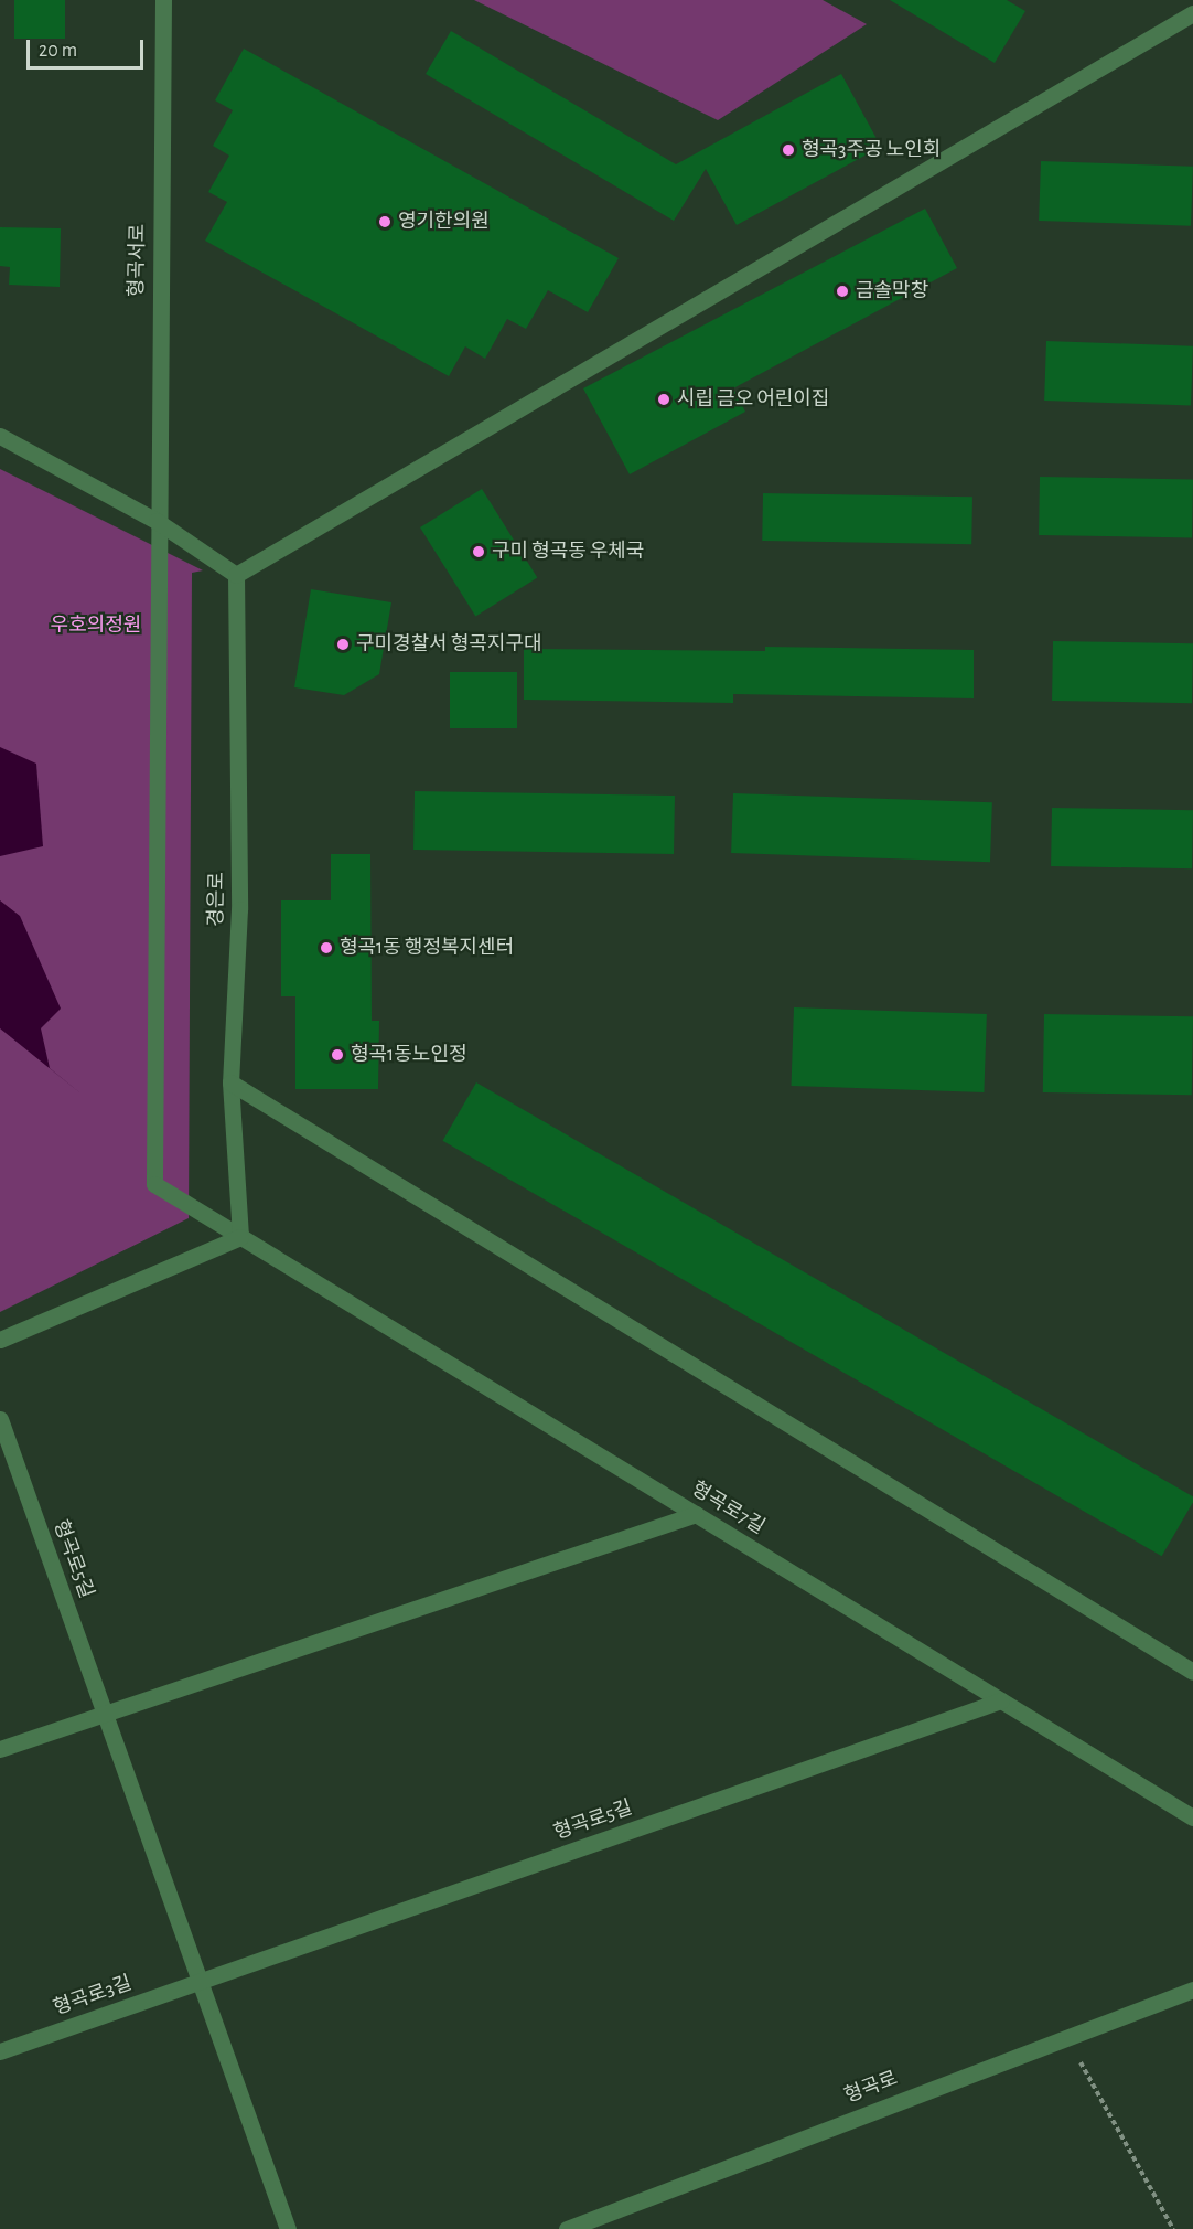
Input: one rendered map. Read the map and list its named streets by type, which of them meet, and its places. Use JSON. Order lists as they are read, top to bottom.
{
  "streets": {
    "street": [
      "형곡서로",
      "경은로",
      "형곡로7길",
      "형곡로5길",
      "형곡로3길",
      "형곡로"
    ]
  },
  "crossings": [
    ["형곡서로", "경은로"],
    ["형곡서로", "형곡로7길"],
    ["경은로", "형곡로7길"],
    ["형곡로7길", "형곡로5길"],
    ["형곡로5길", "형곡로3길"]
  ],
  "parks": ["우호의정원"],
  "places": [
    "형곡3주공 노인회",
    "영기한의원",
    "금솔막창",
    "시립 금오 어린이집",
    "구미 형곡동 우체국",
    "구미경찰서 형곡지구대",
    "형곡1동 행정복지센터",
    "형곡1동노인정"
  ],
  "scale_bar": "20 m"
}
